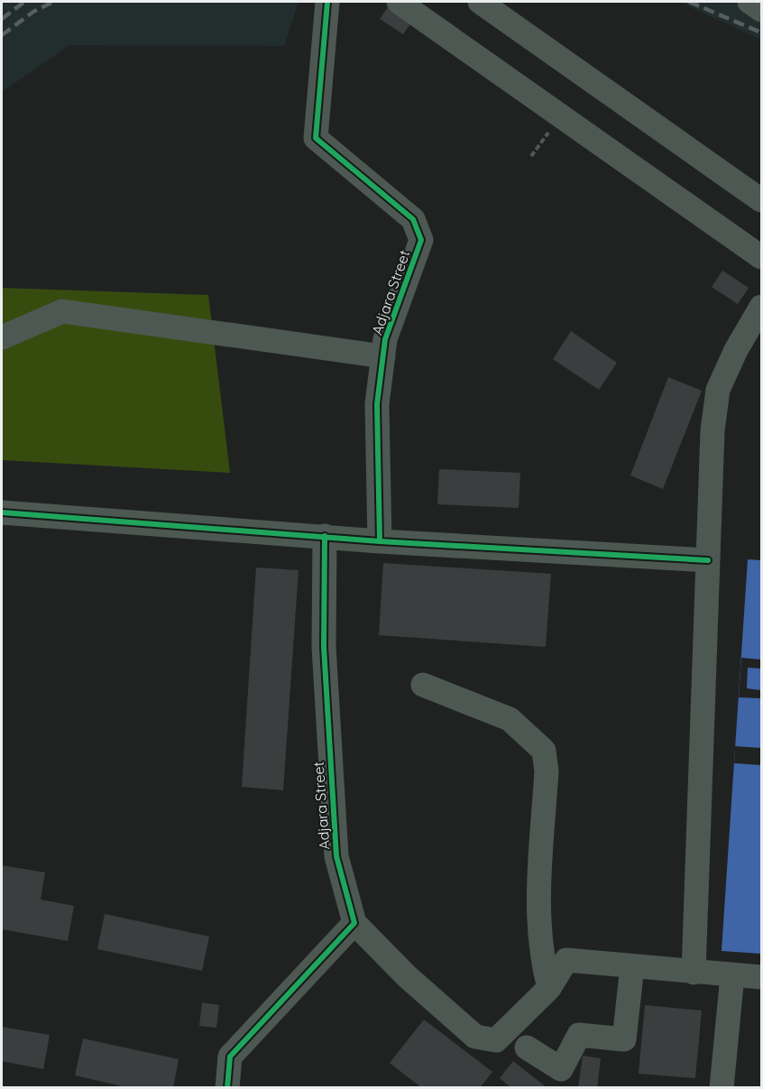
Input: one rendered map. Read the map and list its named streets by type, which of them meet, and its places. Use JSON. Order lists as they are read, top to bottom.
{
  "streets": {
    "street": ["Adjara Street"]
  }
}
